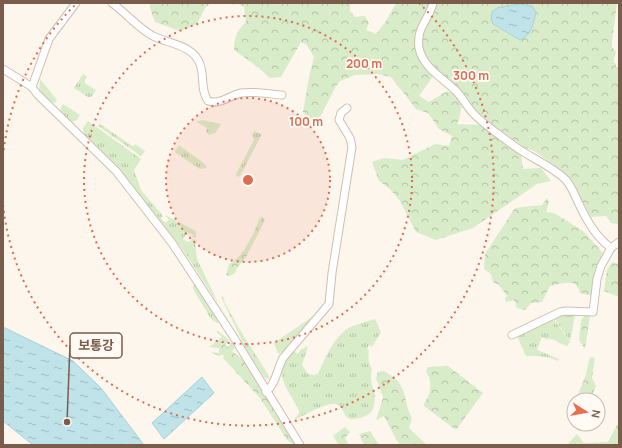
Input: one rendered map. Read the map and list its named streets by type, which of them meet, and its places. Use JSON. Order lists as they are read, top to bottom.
{
  "places": ["보통강"],
  "north": "right",
  "rings": ["200 m", "300 m", "100 m"]
}
